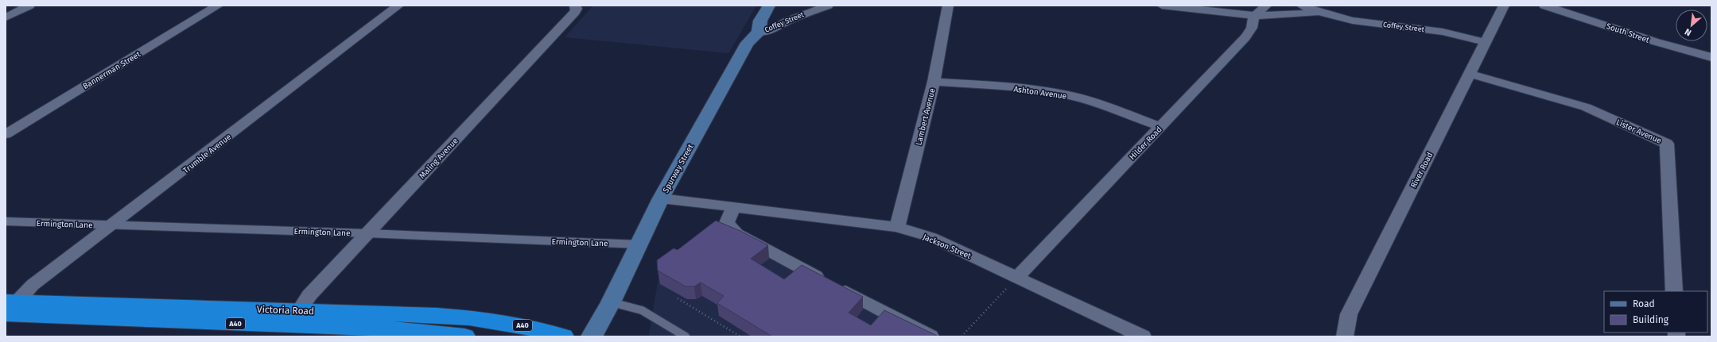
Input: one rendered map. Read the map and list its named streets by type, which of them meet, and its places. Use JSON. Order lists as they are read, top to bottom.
{
  "streets": {
    "highway": ["Victoria Road", "A40"],
    "street": [
      "Coffey Street",
      "South Street",
      "Bannerman Street",
      "Ashton Avenue",
      "Lambert Avenue",
      "Lister Avenue",
      "Hilder Road",
      "Trumble Avenue",
      "Maling Avenue",
      "Spurway Street",
      "River Road",
      "Jackson Street"
    ],
    "lane": ["Ermington Lane"]
  },
  "crossings": [
    ["Coffey Street", "Hilder Road"],
    ["Coffey Street", "Spurway Street"],
    ["Coffey Street", "River Road"],
    ["Ashton Avenue", "Lambert Avenue"],
    ["Ashton Avenue", "Hilder Road"],
    ["Lambert Avenue", "Jackson Street"],
    ["Lister Avenue", "River Road"],
    ["Hilder Road", "Jackson Street"],
    ["Trumble Avenue", "Ermington Lane"],
    ["Trumble Avenue", "Victoria Road"],
    ["Maling Avenue", "Ermington Lane"],
    ["Maling Avenue", "Victoria Road"],
    ["Spurway Street", "Ermington Lane"],
    ["Spurway Street", "Jackson Street"]
  ],
  "legend": ["Road", "Building"],
  "north": "bottom left"
}
